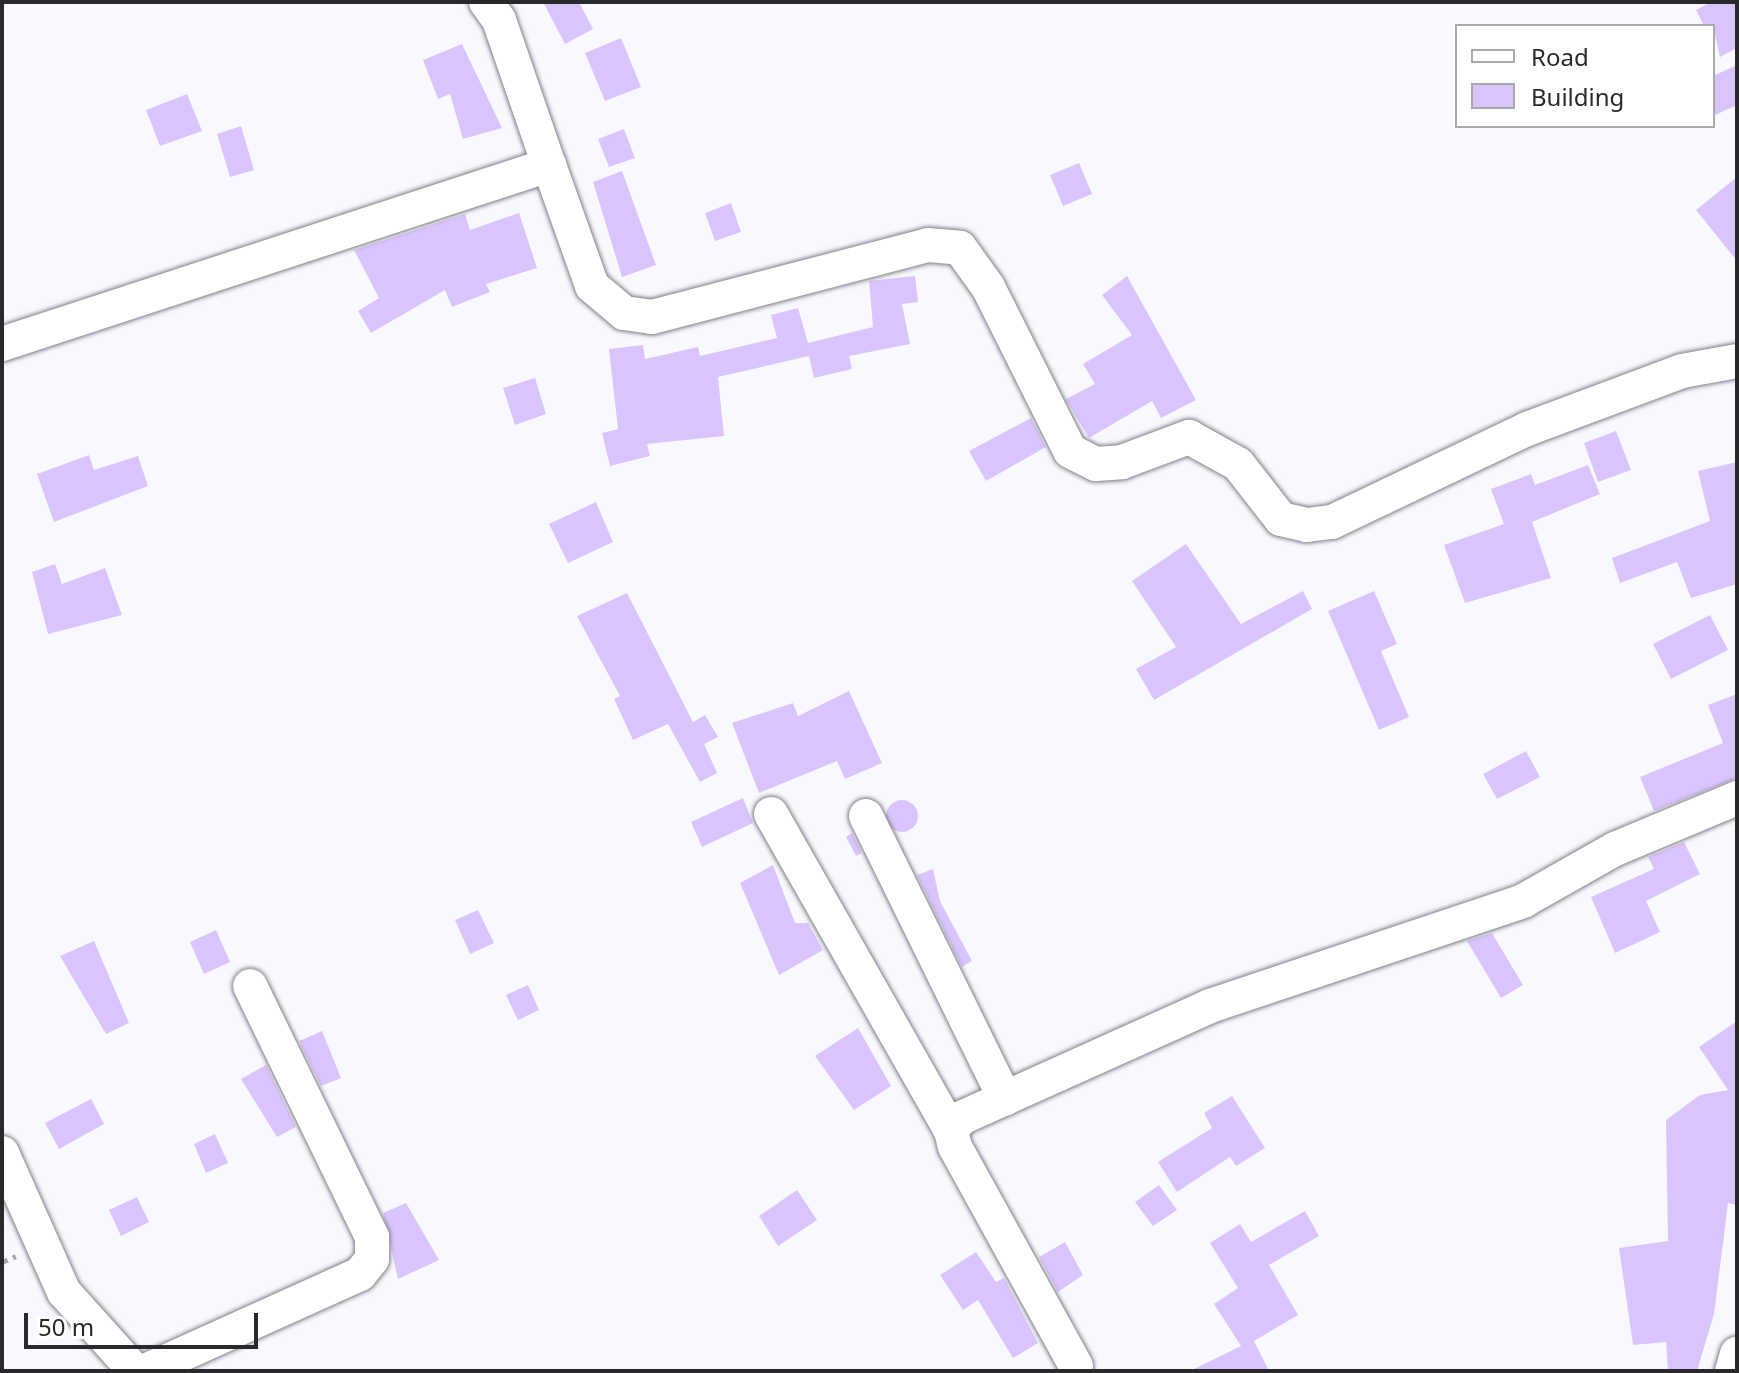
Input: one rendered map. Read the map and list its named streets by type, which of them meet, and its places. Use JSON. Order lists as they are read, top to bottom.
{
  "legend": ["Road", "Building"],
  "scale_bar": "50 m"
}
